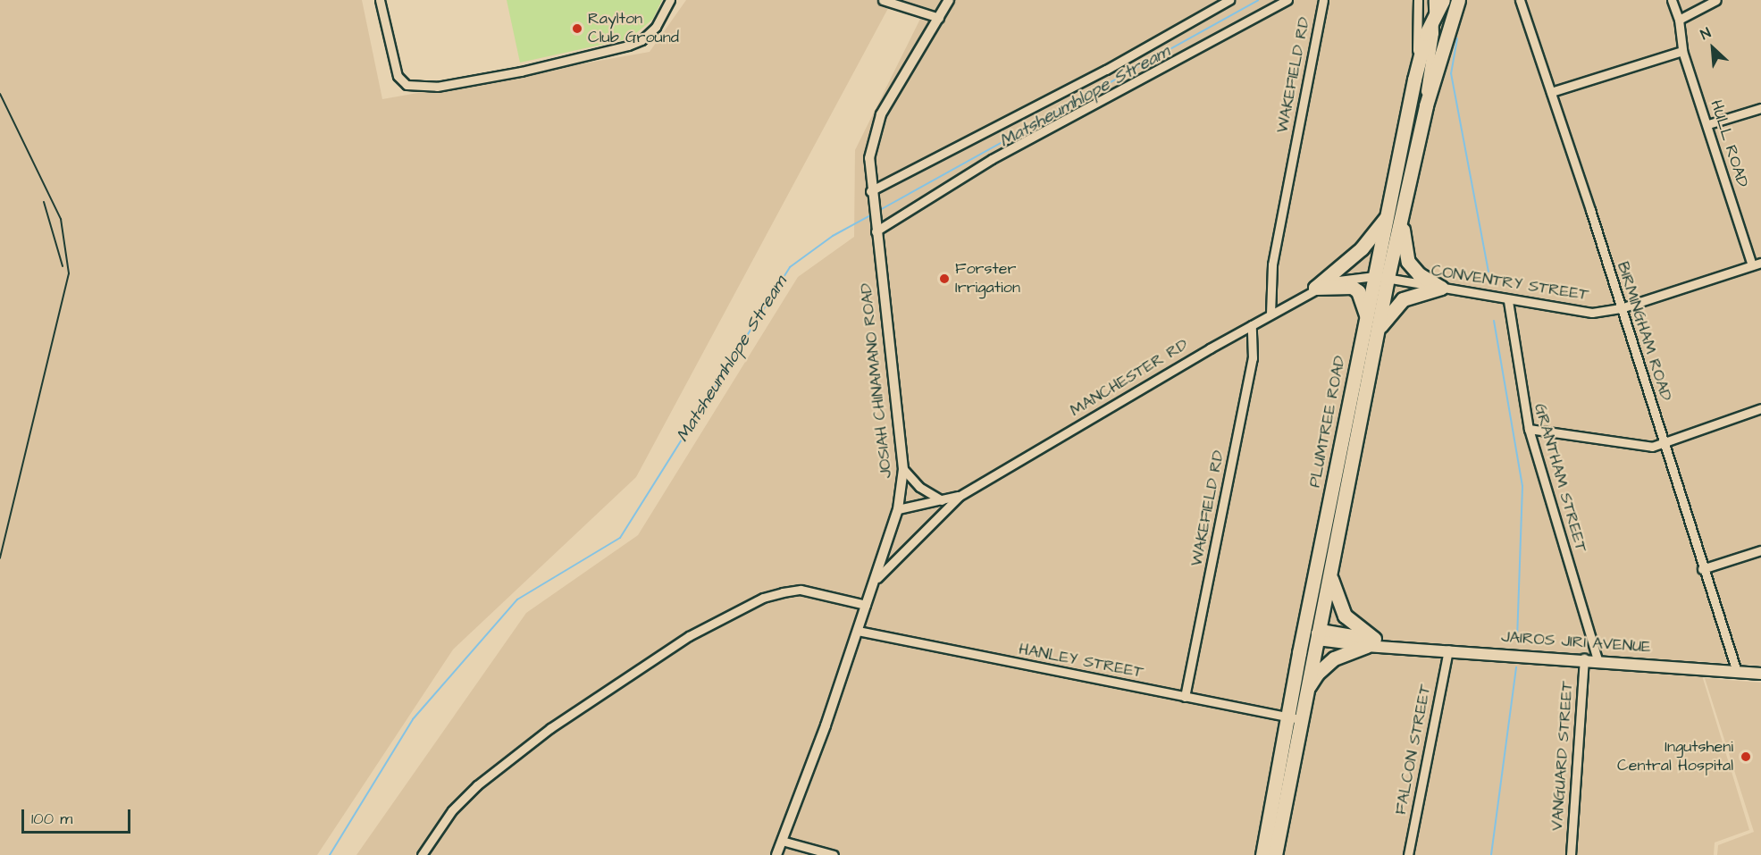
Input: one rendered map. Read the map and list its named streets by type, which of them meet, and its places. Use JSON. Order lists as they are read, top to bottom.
{
  "streets": {
    "highway": ["PLUMTREE ROAD"],
    "main road": ["JAIROS JIRI AVENUE"],
    "street": [
      "WAKEFIELD RD",
      "HULL ROAD",
      "CONVENTRY STREET",
      "BIRMINGHAM ROAD",
      "MANCHESTER RD",
      "JOSIAH CHINAMANO ROAD",
      "GRANTHAM STREET",
      "HANLEY STREET",
      "FALCON STREET",
      "VANGUARD STREET"
    ]
  },
  "crossings": [
    ["WAKEFIELD RD", "MANCHESTER RD"],
    ["WAKEFIELD RD", "HANLEY STREET"],
    ["HULL ROAD", "CONVENTRY STREET"],
    ["CONVENTRY STREET", "BIRMINGHAM ROAD"],
    ["CONVENTRY STREET", "MANCHESTER RD"],
    ["CONVENTRY STREET", "PLUMTREE ROAD"],
    ["CONVENTRY STREET", "GRANTHAM STREET"],
    ["BIRMINGHAM ROAD", "JAIROS JIRI AVENUE"],
    ["JOSIAH CHINAMANO ROAD", "HANLEY STREET"],
    ["PLUMTREE ROAD", "HANLEY STREET"],
    ["GRANTHAM STREET", "JAIROS JIRI AVENUE"],
    ["JAIROS JIRI AVENUE", "FALCON STREET"],
    ["JAIROS JIRI AVENUE", "VANGUARD STREET"]
  ],
  "water": ["Matsheumhlope Stream"],
  "places": ["Raylton Club Ground", "Forster Irrigation", "Ingutsheni Central Hospital"],
  "scale_bar": "100 m",
  "north": "top left"
}
